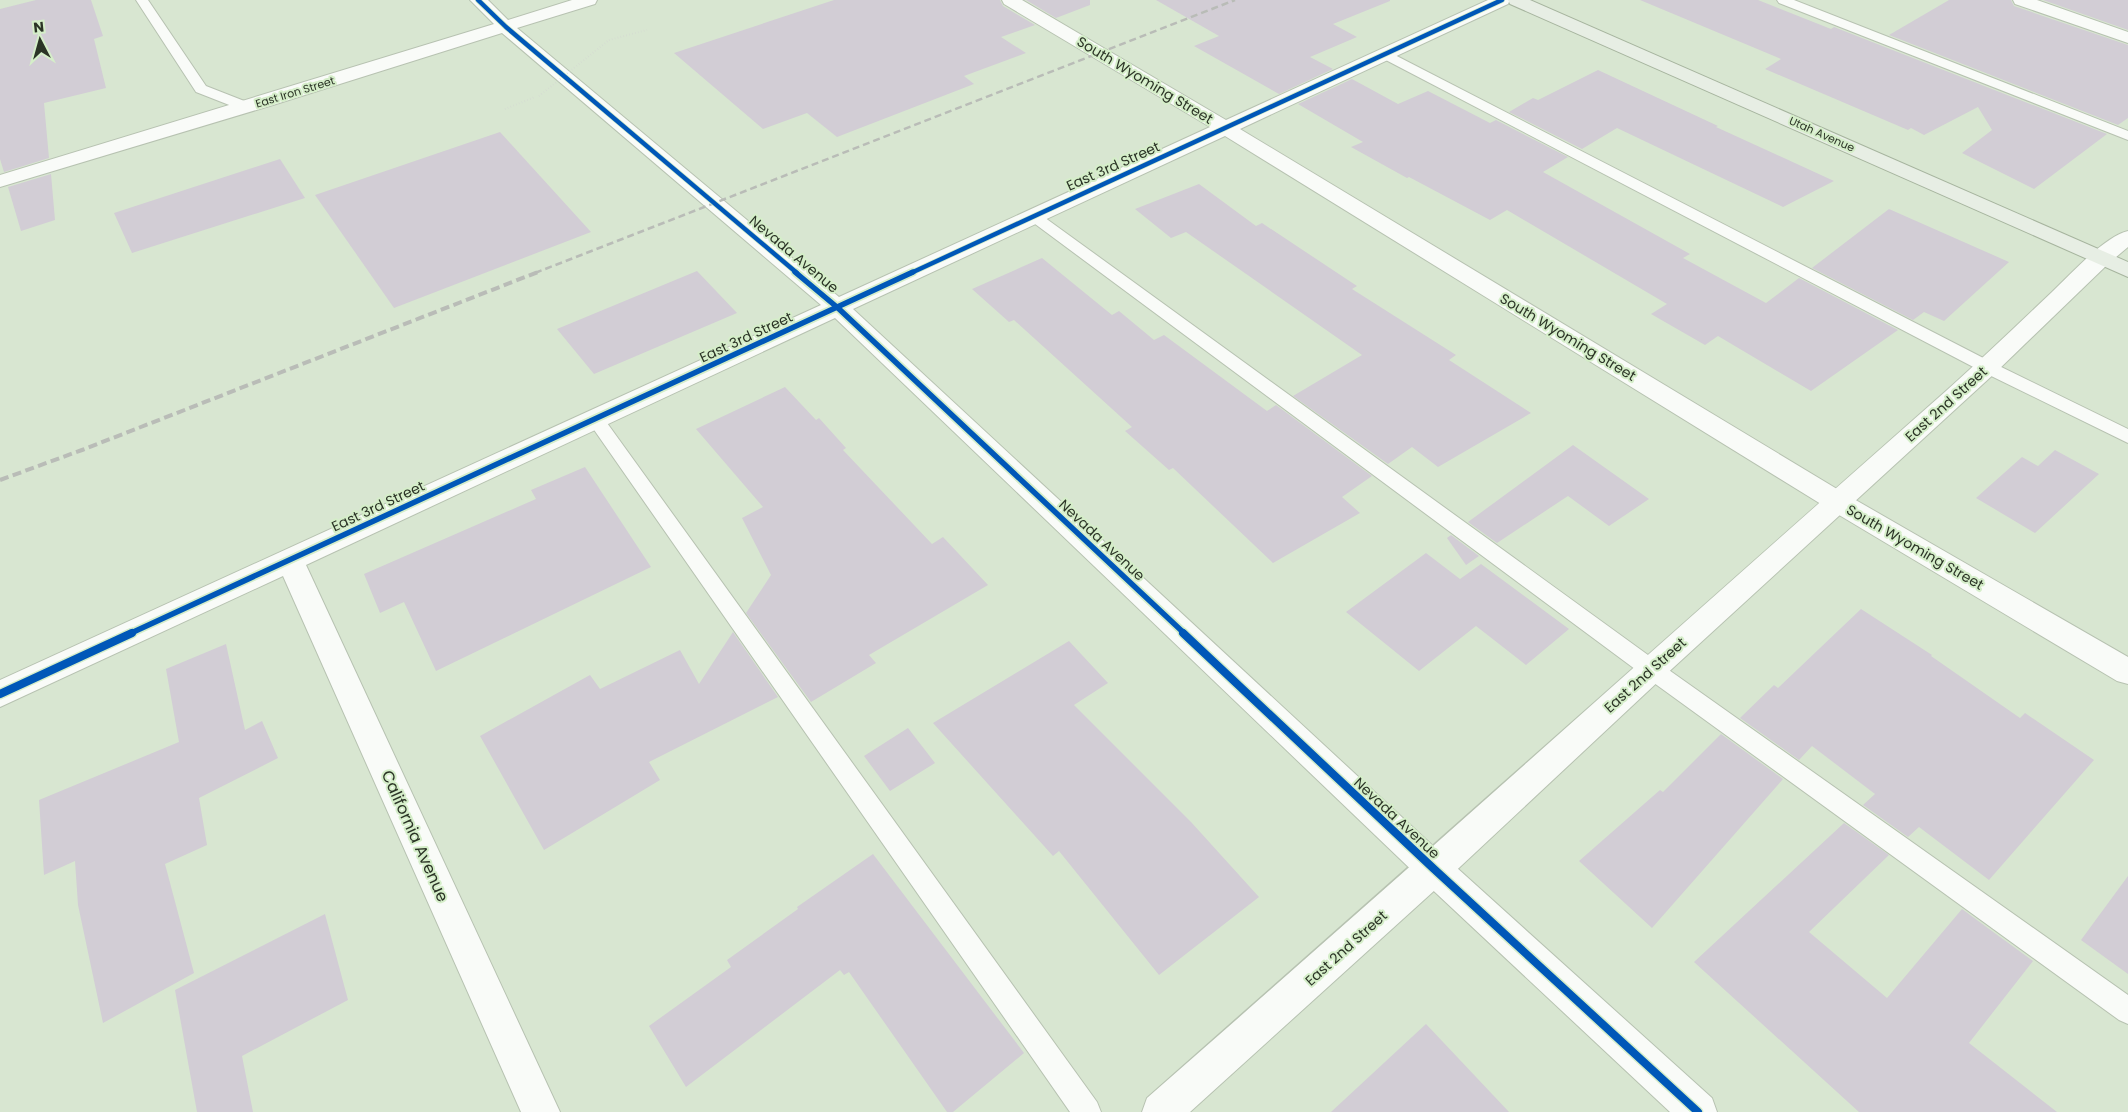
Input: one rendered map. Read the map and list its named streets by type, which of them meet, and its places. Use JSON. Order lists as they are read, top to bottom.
{
  "streets": {
    "main road": ["Utah Avenue"],
    "street": [
      "South Wyoming Street",
      "East Iron Street",
      "East 3rd Street",
      "Nevada Avenue",
      "East 2nd Street",
      "California Avenue"
    ]
  },
  "crossings": [
    ["South Wyoming Street", "East 3rd Street"],
    ["South Wyoming Street", "East 2nd Street"],
    ["East Iron Street", "Nevada Avenue"],
    ["Utah Avenue", "East 2nd Street"],
    ["East 3rd Street", "Nevada Avenue"],
    ["East 3rd Street", "California Avenue"],
    ["Nevada Avenue", "East 2nd Street"]
  ],
  "north": "top"
}
